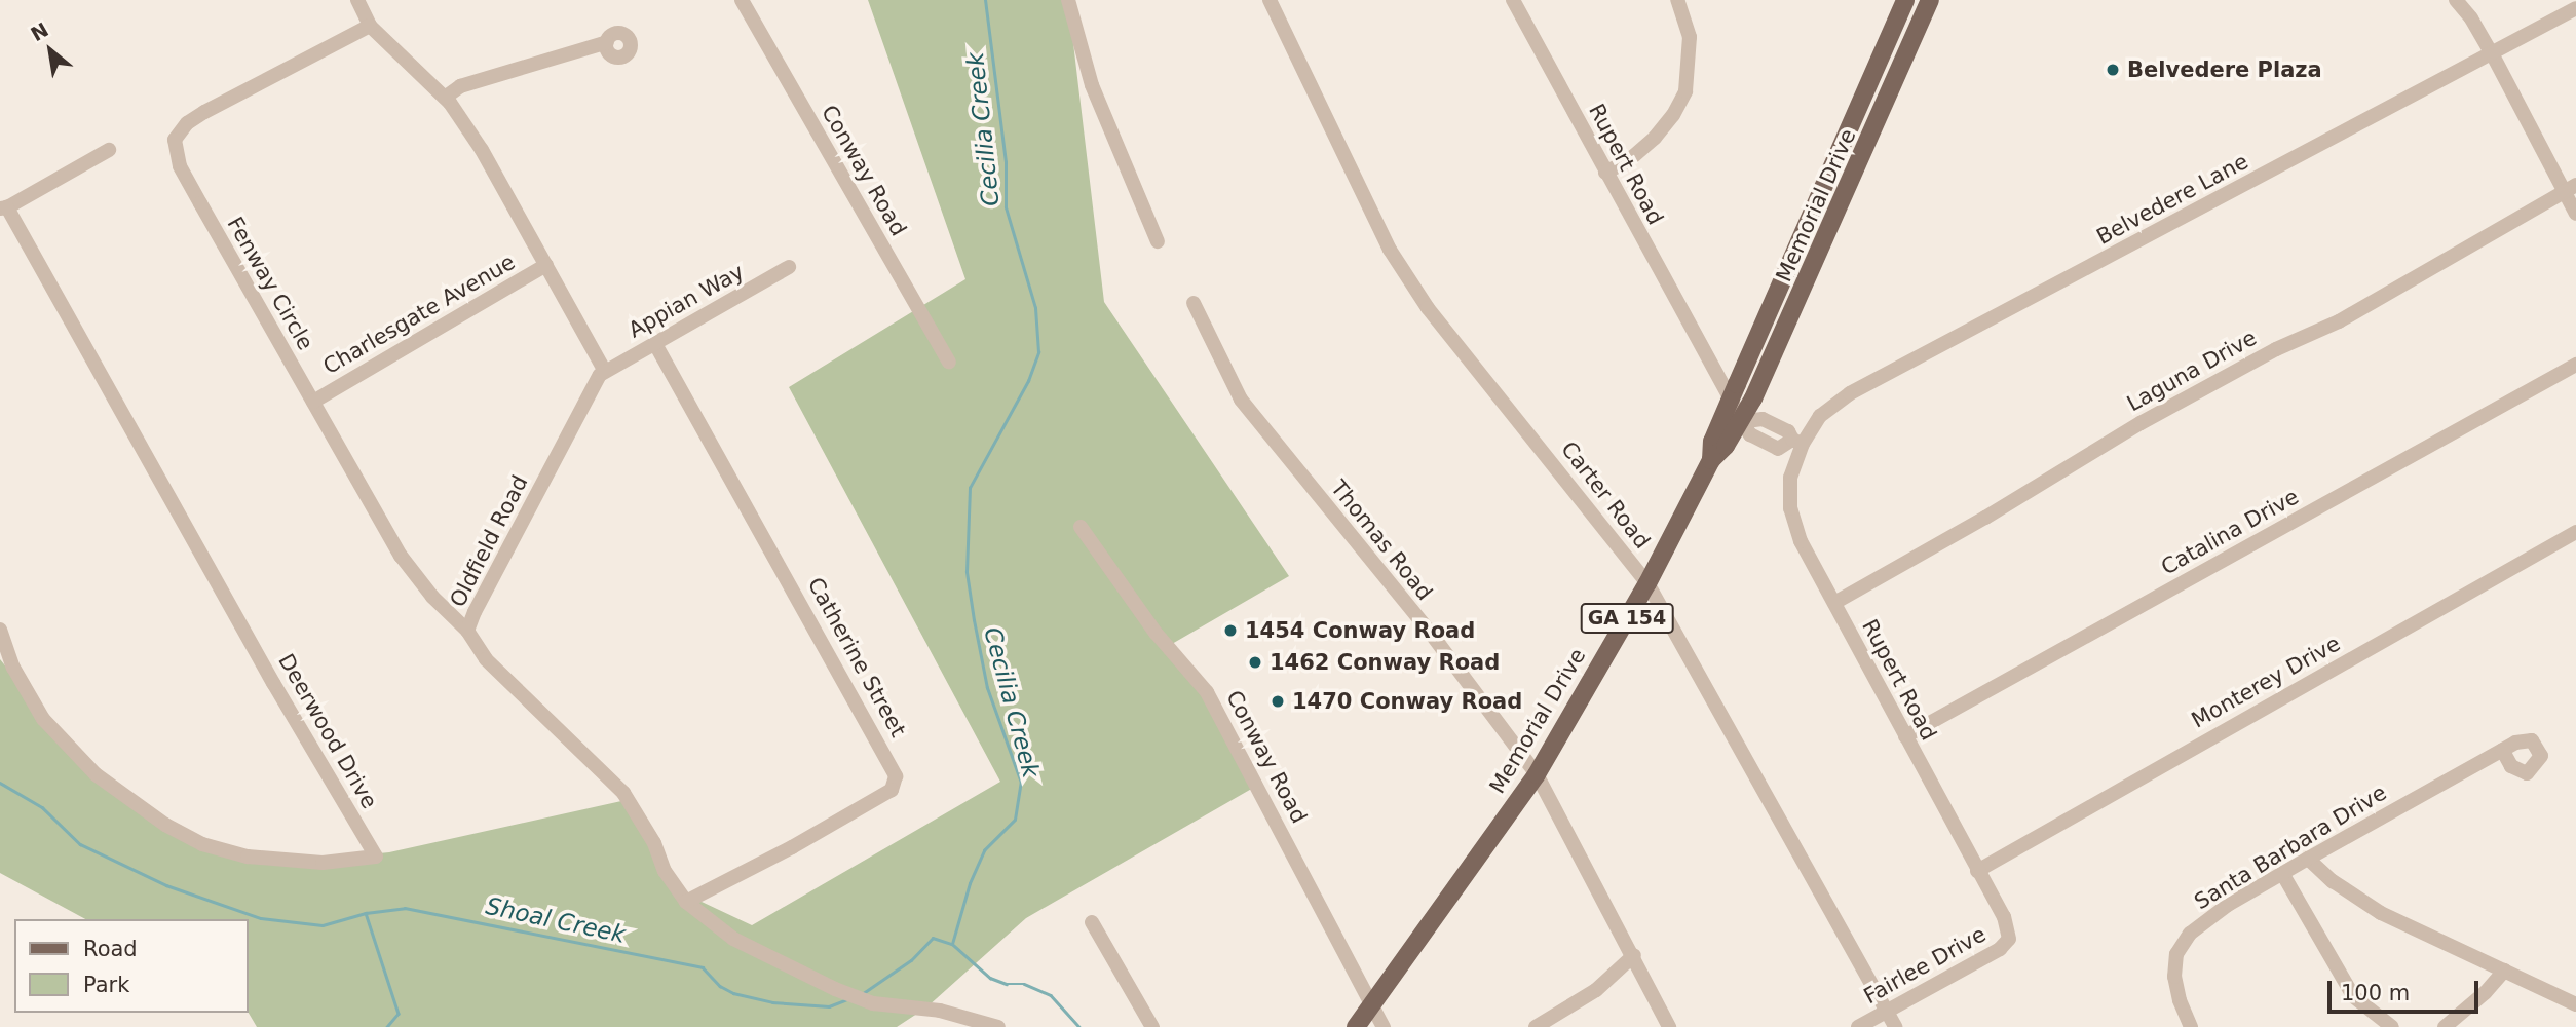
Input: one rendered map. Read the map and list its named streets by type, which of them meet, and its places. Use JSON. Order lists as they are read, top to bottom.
{
  "streets": {
    "main road": ["Memorial Drive", "GA 154"],
    "street": [
      "Rupert Road",
      "Conway Road",
      "Belvedere Lane",
      "Fenway Circle",
      "Appian Way",
      "Charlesgate Avenue",
      "Laguna Drive",
      "Carter Road",
      "Catalina Drive",
      "Thomas Road",
      "Oldfield Road",
      "Catherine Street",
      "Monterey Drive",
      "Deerwood Drive",
      "Santa Barbara Drive",
      "Fairlee Drive"
    ]
  },
  "crossings": [
    ["Rupert Road", "Belvedere Lane"],
    ["Rupert Road", "Memorial Drive"],
    ["Rupert Road", "Laguna Drive"],
    ["Rupert Road", "Catalina Drive"],
    ["Rupert Road", "Monterey Drive"],
    ["Rupert Road", "Fairlee Drive"],
    ["Conway Road", "Memorial Drive"],
    ["Memorial Drive", "Carter Road"],
    ["Memorial Drive", "Thomas Road"],
    ["Fenway Circle", "Charlesgate Avenue"],
    ["Fenway Circle", "Oldfield Road"],
    ["Appian Way", "Oldfield Road"],
    ["Appian Way", "Catherine Street"],
    ["Carter Road", "Fairlee Drive"],
    ["Oldfield Road", "Catherine Street"]
  ],
  "water": ["Cecilia Creek", "Shoal Creek"],
  "places": [
    "Belvedere Plaza",
    "1454 Conway Road",
    "1462 Conway Road",
    "1470 Conway Road"
  ],
  "legend": ["Road", "Park"],
  "scale_bar": "100 m",
  "north": "top left"
}
